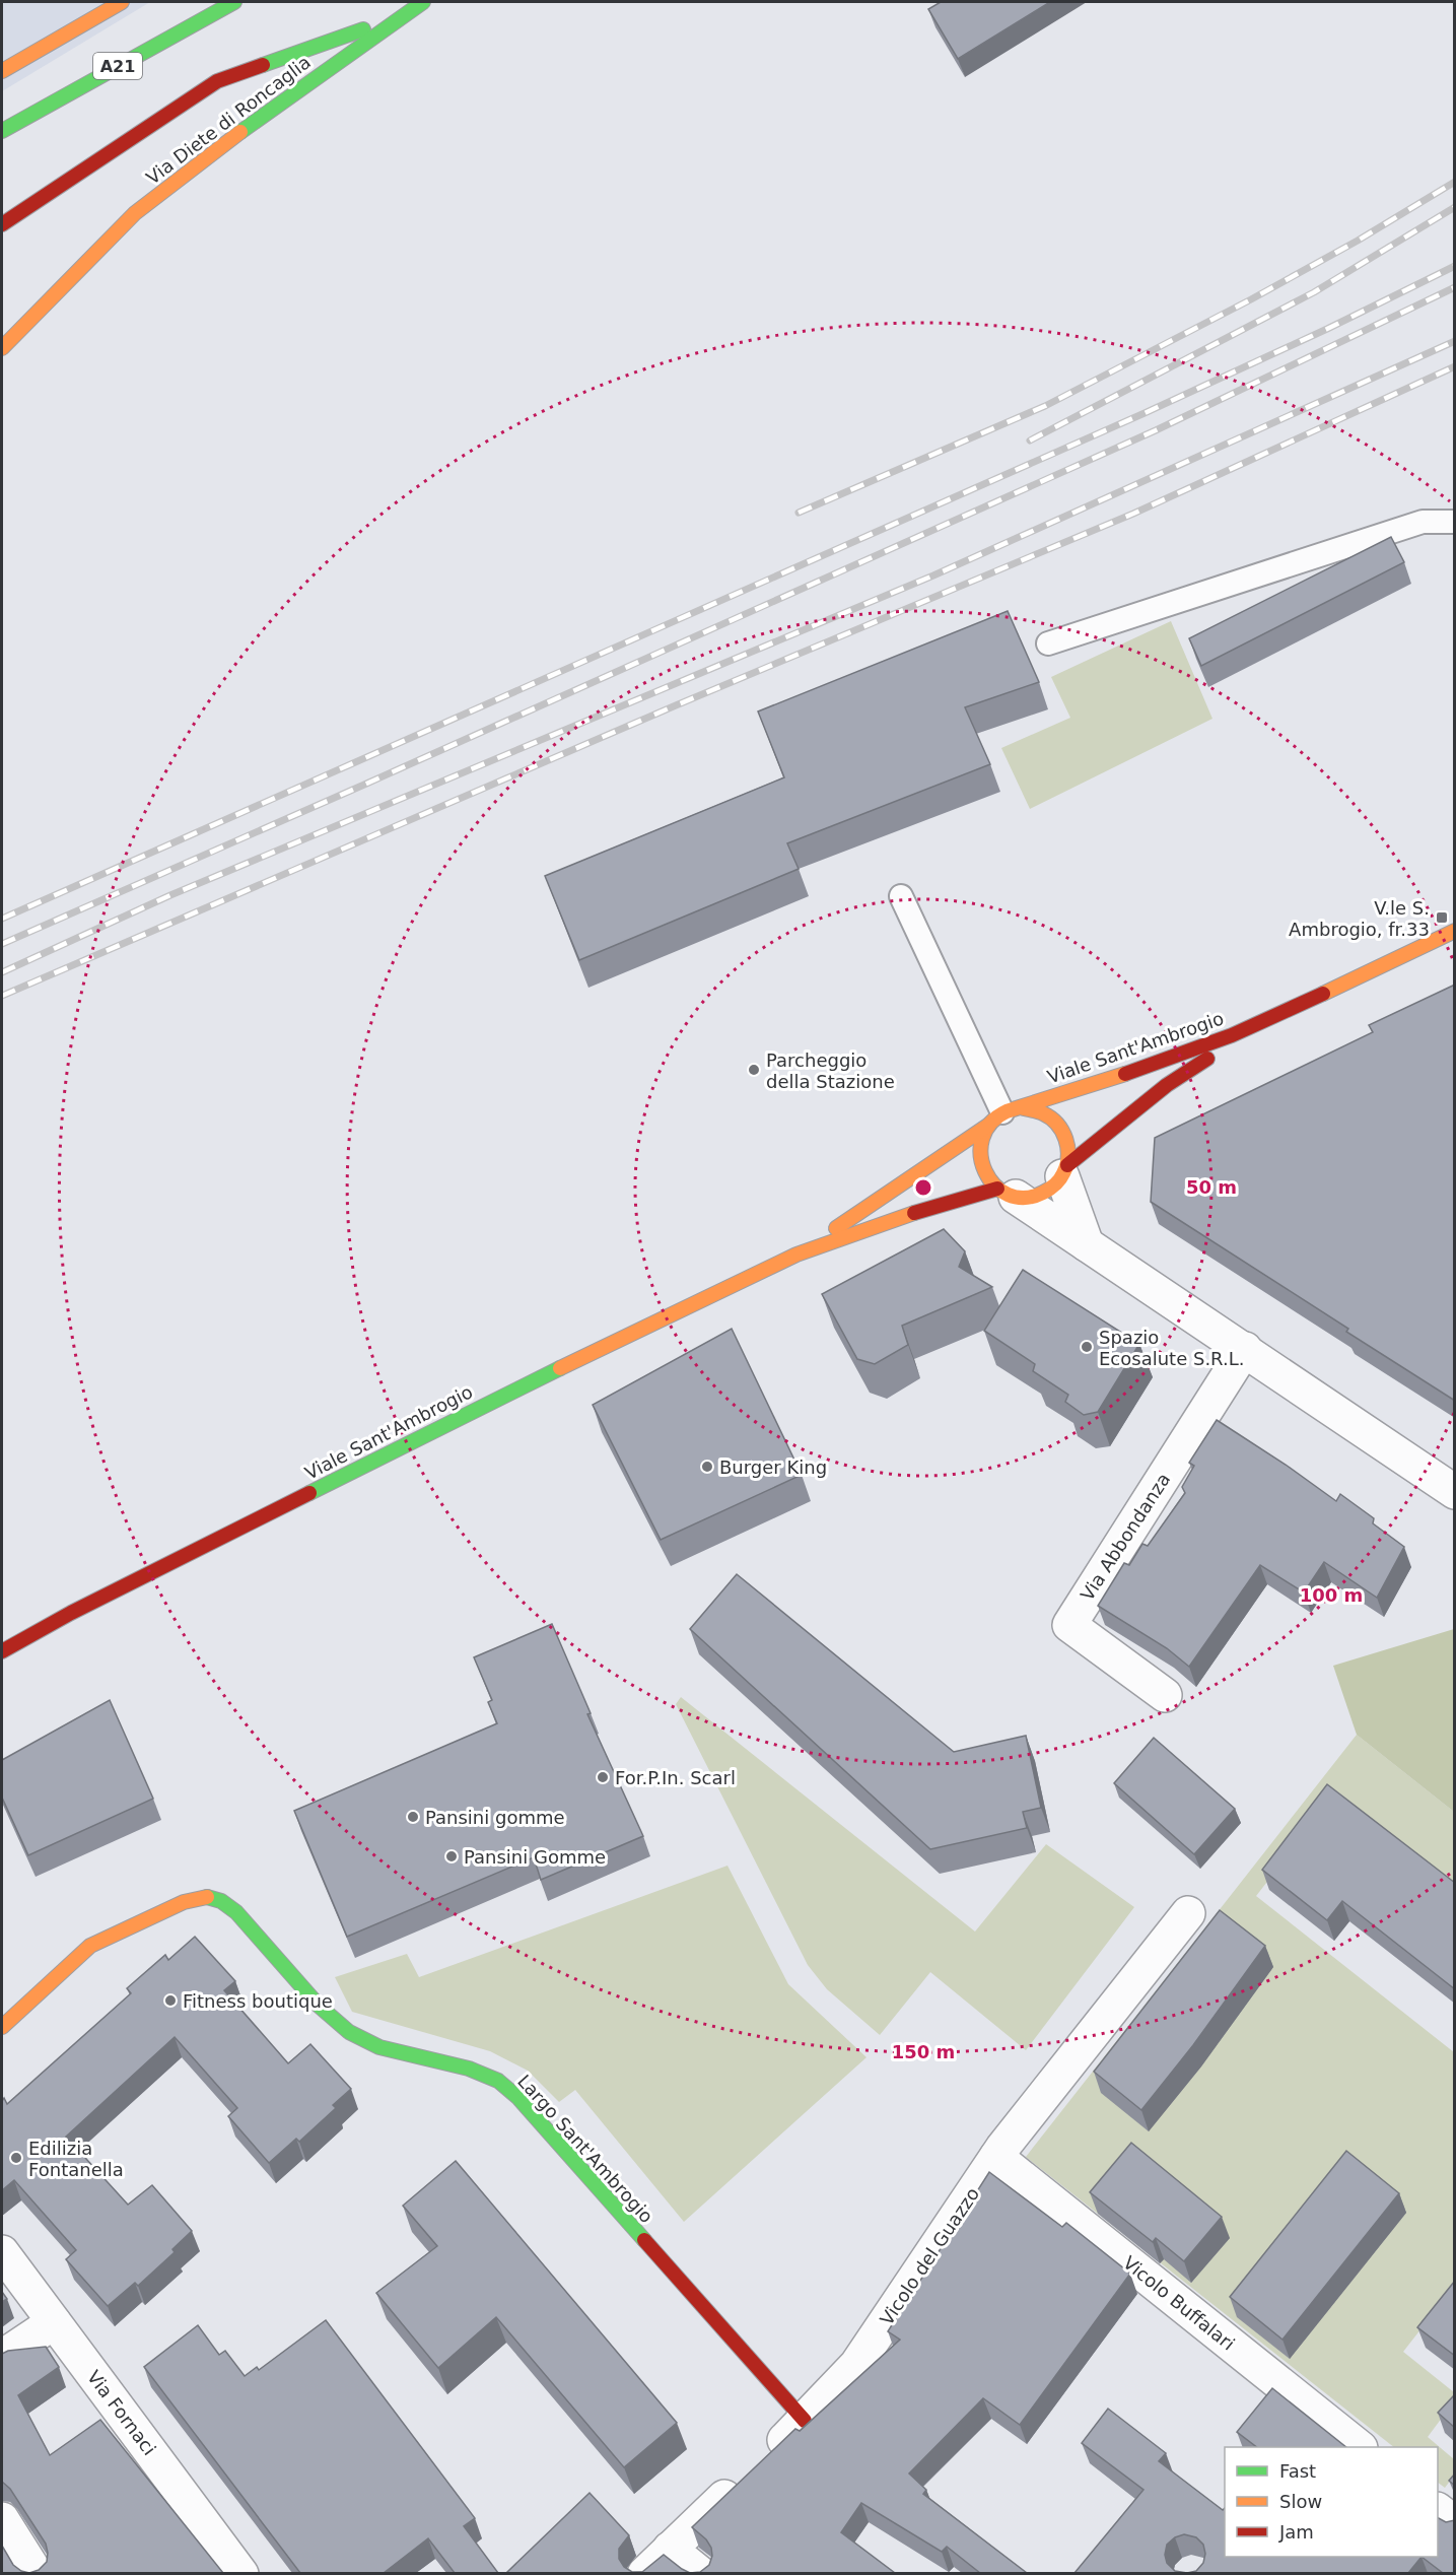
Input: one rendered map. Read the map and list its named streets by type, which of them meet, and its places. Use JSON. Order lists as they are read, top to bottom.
{
  "streets": {
    "main road": [
      "A21",
      "Via Diete di Roncaglia",
      "Viale Sant'Ambrogio",
      "Largo Sant'Ambrogio"
    ],
    "street": [
      "Via Abbondanza",
      "Vicolo del Guazzo",
      "Vicolo Buffalari",
      "Via Fornaci"
    ]
  },
  "crossings": [
    ["Largo Sant'Ambrogio", "Vicolo del Guazzo"],
    ["Vicolo del Guazzo", "Vicolo Buffalari"]
  ],
  "places": {
    "transit": ["V.le S. Ambrogio, fr.33"],
    "other": [
      "Parcheggio della Stazione",
      "Spazio Ecosalute S.R.L.",
      "Burger King",
      "For.P.In. Scarl",
      "Pansini gomme",
      "Pansini Gomme",
      "Fitness boutique",
      "Edilizia Fontanella"
    ]
  },
  "legend": ["Fast", "Slow", "Jam"],
  "rings": ["50 m", "100 m", "150 m"]
}
